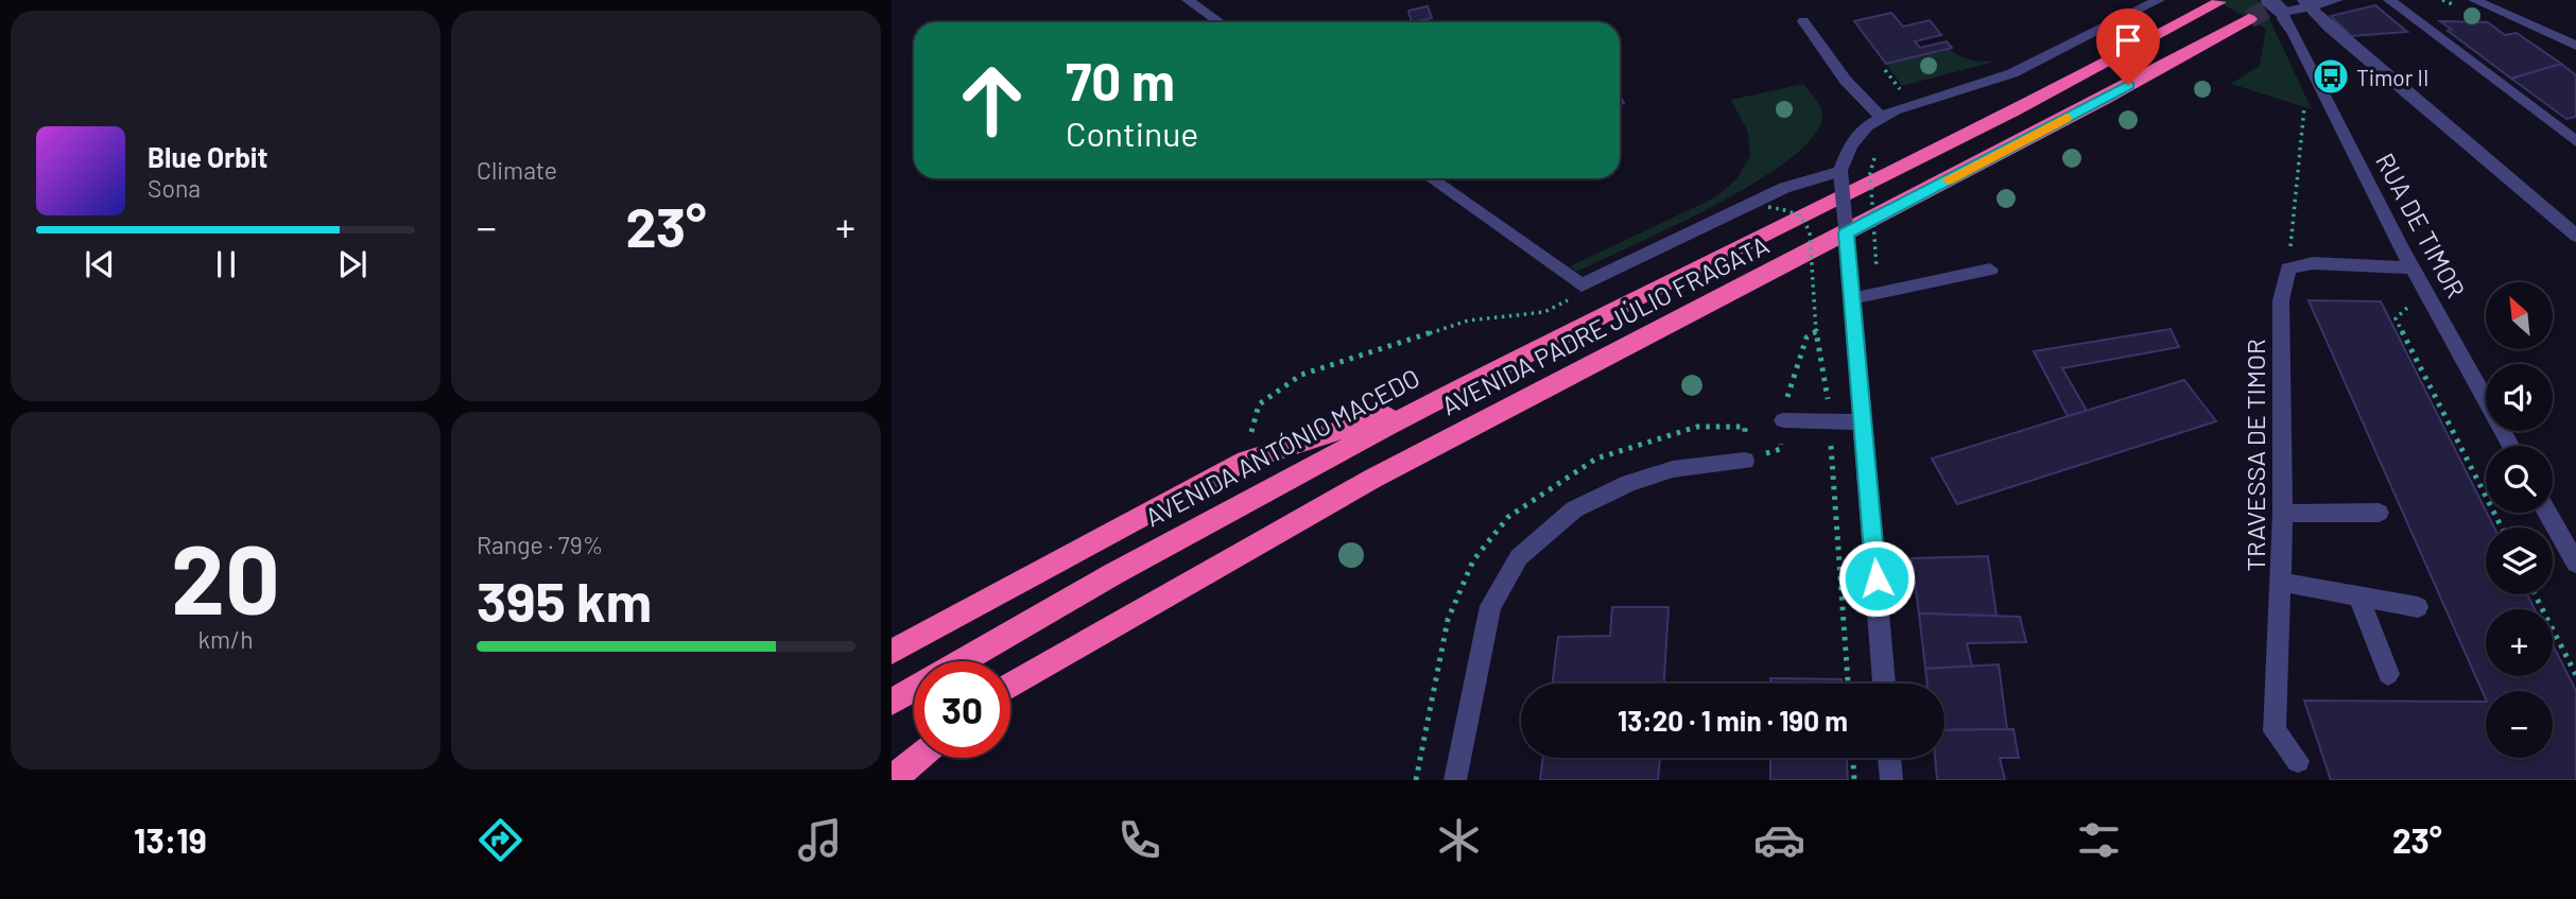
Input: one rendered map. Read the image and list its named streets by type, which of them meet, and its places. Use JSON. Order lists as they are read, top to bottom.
{
  "streets": {
    "highway": ["AVENIDA PADRE JÚLIO FRAGATA", "AVENIDA ANTÓNIO MACEDO"],
    "street": ["RUA DE TIMOR", "TRAVESSA DE TIMOR"]
  },
  "crossings": [
    ["AVENIDA PADRE JÚLIO FRAGATA", "AVENIDA ANTÓNIO MACEDO"]
  ],
  "places": {
    "bus stop": ["Timor II"]
  },
  "north": "top left",
  "page": {
    "tile": [
      "Climate",
      ["20", "km/h"],
      ["Range · 79%", "395 km"]
    ],
    "turn": ["70 m", "Continue"],
    "song": ["Blue Orbit", "Sona"],
    "heat": ["−", "23°", "+"],
    "map_buttons": ["+", "−"],
    "limit": "30",
    "trip": "13:20 · 1 min · 190 m",
    "tabs": ["13:19", "23°"]
  }
}
